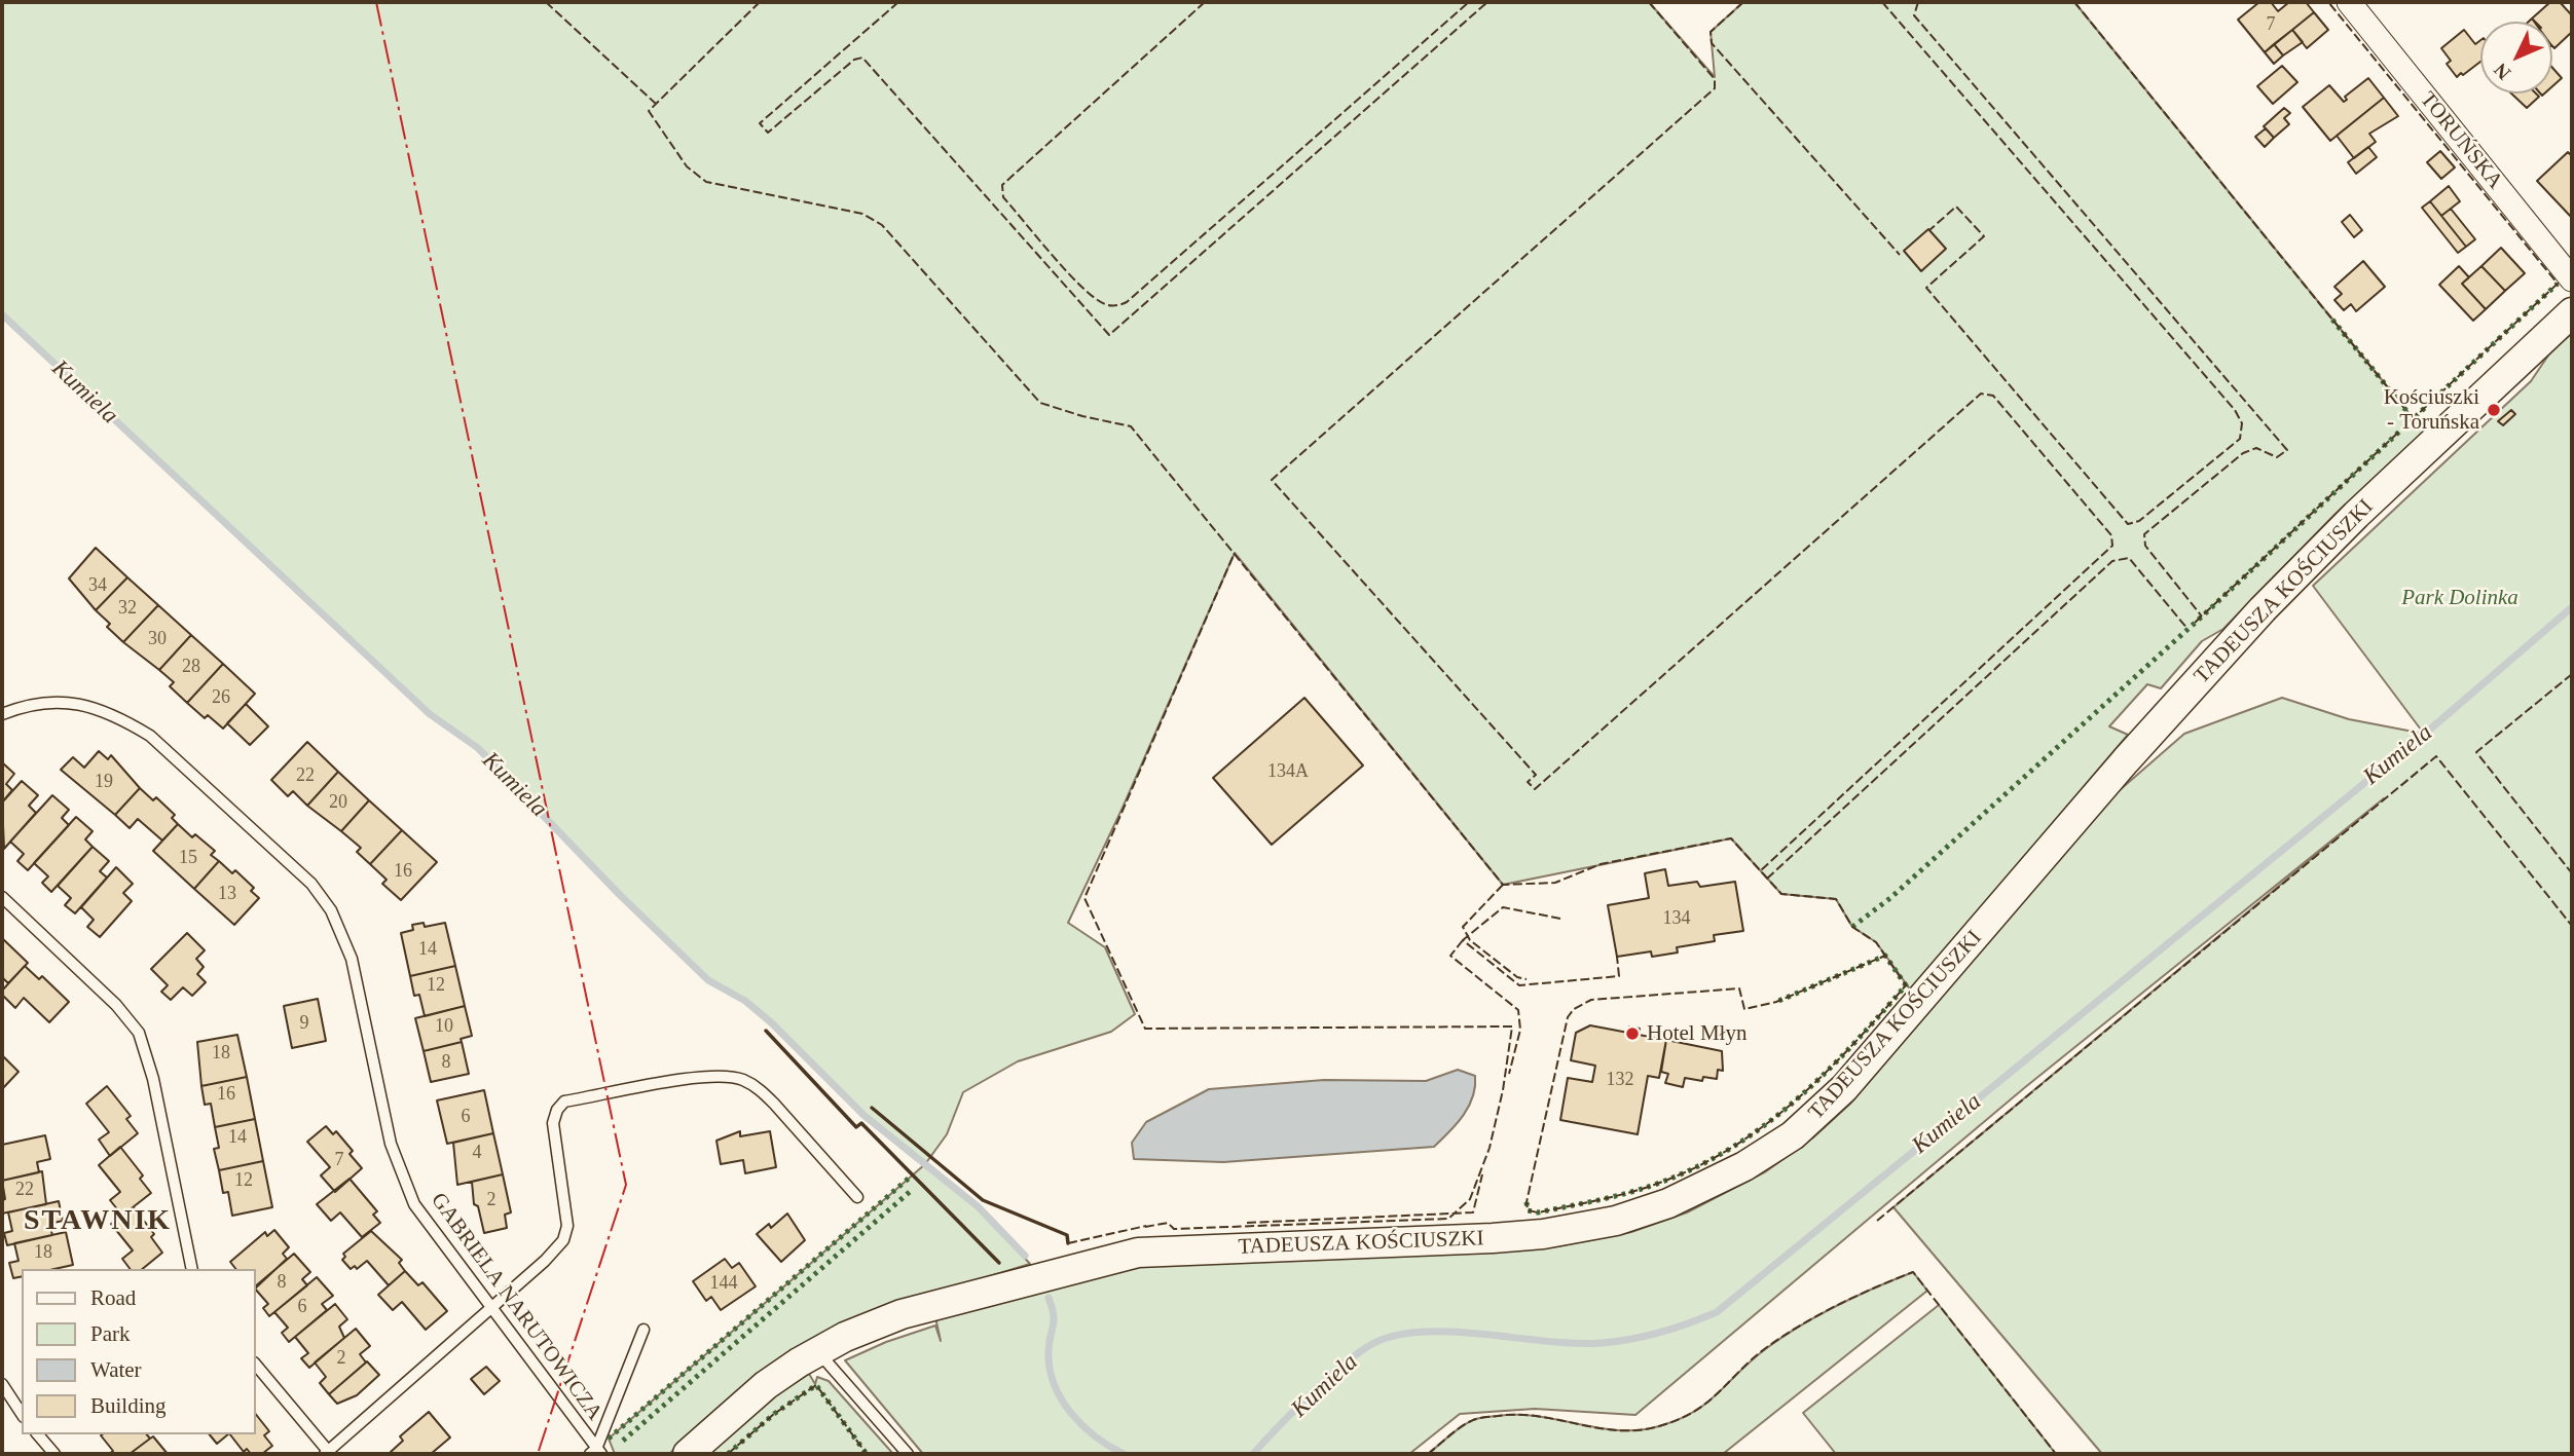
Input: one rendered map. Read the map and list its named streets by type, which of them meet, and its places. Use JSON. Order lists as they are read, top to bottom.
{
  "streets": {
    "street": ["TORUŃSKA", "TADEUSZA KOŚCIUSZKI"],
    "lane": ["GABRIELA NARUTOWICZA"]
  },
  "districts": ["STAWNIK"],
  "water": ["Kumiela"],
  "parks": ["Park Dolinka"],
  "places": ["Kościuszki - Toruńska", "Hotel Młyn"],
  "house_numbers": [
    "7",
    "34",
    "32",
    "30",
    "28",
    "26",
    "134A",
    "22",
    "19",
    "20",
    "15",
    "16",
    "13",
    "134",
    "14",
    "12",
    "9",
    "10",
    "18",
    "8",
    "132",
    "16",
    "6",
    "14",
    "4",
    "7",
    "12",
    "22",
    "2",
    "18",
    "8",
    "144",
    "6",
    "2"
  ],
  "legend": [
    "Road",
    "Park",
    "Water",
    "Building"
  ],
  "north": "bottom left"
}
